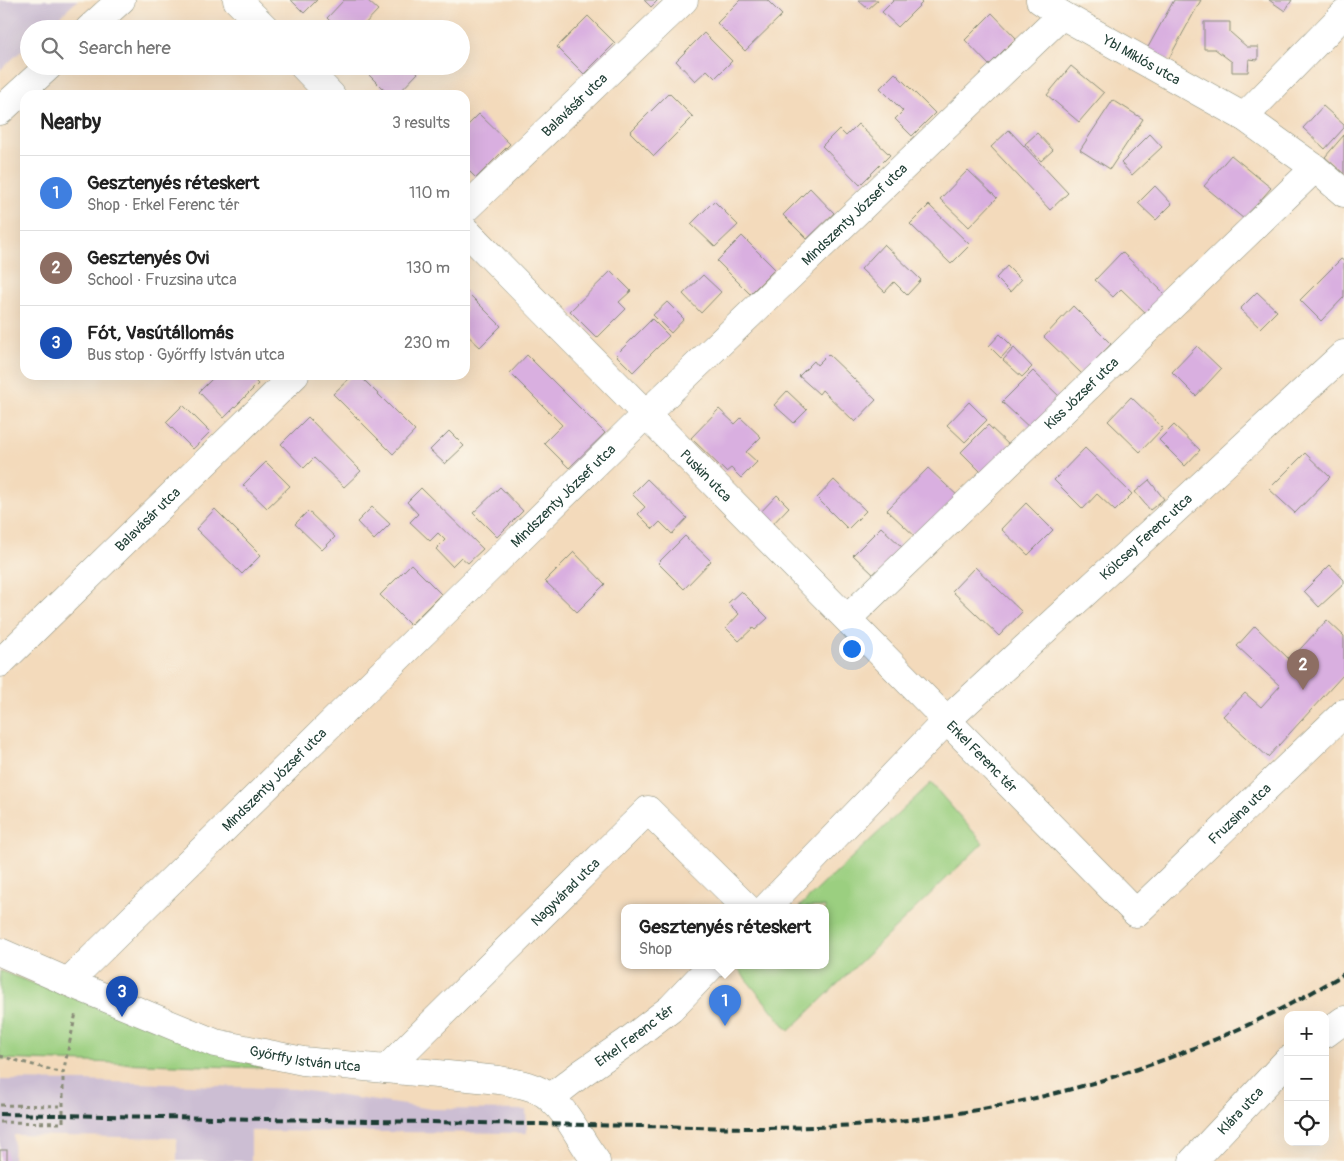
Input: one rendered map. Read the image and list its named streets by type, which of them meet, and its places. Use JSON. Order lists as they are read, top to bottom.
{
  "streets": {
    "street": [
      "Ybl Miklós utca",
      "Balavásár utca",
      "Mindszenty József utca",
      "Kiss József utca",
      "Puskin utca",
      "Kölcsey Ferenc utca",
      "Erkel Ferenc tér",
      "Fruzsina utca",
      "Nagyvárad utca",
      "Győrffy István utca",
      "Klára utca"
    ]
  },
  "crossings": [
    ["Ybl Miklós utca", "Mindszenty József utca"],
    ["Ybl Miklós utca", "Kiss József utca"],
    ["Mindszenty József utca", "Puskin utca"],
    ["Mindszenty József utca", "Győrffy István utca"],
    ["Kiss József utca", "Puskin utca"],
    ["Puskin utca", "Kölcsey Ferenc utca"],
    ["Puskin utca", "Erkel Ferenc tér"],
    ["Kölcsey Ferenc utca", "Erkel Ferenc tér"],
    ["Erkel Ferenc tér", "Fruzsina utca"],
    ["Erkel Ferenc tér", "Győrffy István utca"],
    ["Nagyvárad utca", "Győrffy István utca"]
  ],
  "page": {
    "search": "Search here",
    "heading": ["Nearby", "3 results"],
    "list": [
      {
        "mark": "1",
        "name": "Gesztenyés réteskert",
        "note": "Shop · Erkel Ferenc tér",
        "value": "110 m"
      },
      {
        "mark": "2",
        "name": "Gesztenyés Ovi",
        "note": "School · Fruzsina utca",
        "value": "130 m"
      },
      {
        "mark": "3",
        "name": "Fót, Vasútállomás",
        "note": "Bus stop · Győrffy István utca",
        "value": "230 m"
      }
    ],
    "pins": ["2", "3", "1"],
    "popup": ["Gesztenyés réteskert", "Shop"],
    "map_buttons": ["+", "−"]
  }
}
